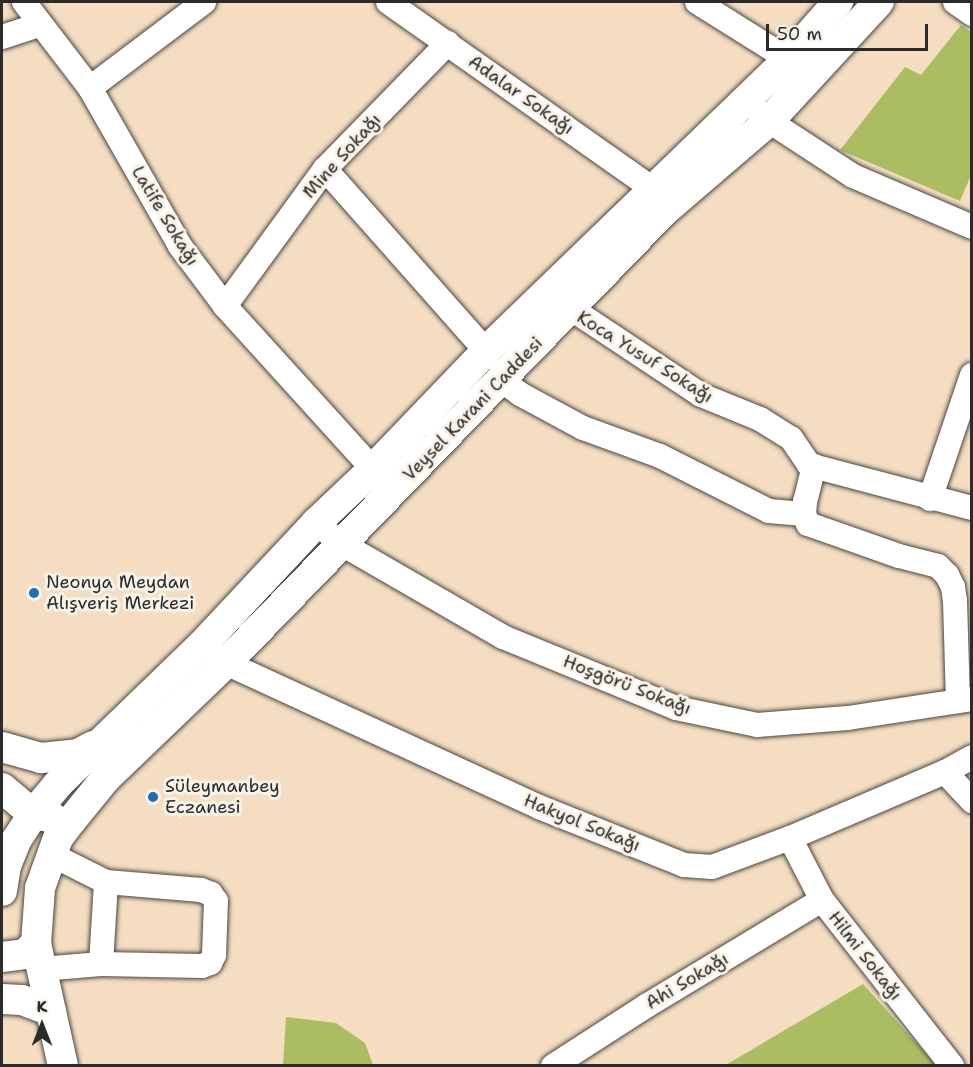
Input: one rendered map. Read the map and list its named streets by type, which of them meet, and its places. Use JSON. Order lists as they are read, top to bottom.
{
  "streets": {
    "main road": ["Veysel Karani Caddesi"],
    "street": [
      "Adalar Sokağı",
      "Mine Sokağı",
      "Latife Sokağı",
      "Koca Yusuf Sokağı",
      "Hoşgörü Sokağı",
      "Hakyol Sokağı",
      "Hilmi Sokağı",
      "Ahi Sokağı"
    ]
  },
  "crossings": [
    ["Adalar Sokağı", "Mine Sokağı"],
    ["Adalar Sokağı", "Veysel Karani Caddesi"],
    ["Mine Sokağı", "Latife Sokağı"],
    ["Latife Sokağı", "Veysel Karani Caddesi"],
    ["Koca Yusuf Sokağı", "Veysel Karani Caddesi"],
    ["Veysel Karani Caddesi", "Hoşgörü Sokağı"],
    ["Veysel Karani Caddesi", "Hakyol Sokağı"],
    ["Hakyol Sokağı", "Hilmi Sokağı"],
    ["Hilmi Sokağı", "Ahi Sokağı"]
  ],
  "places": ["Neonya Meydan Alışveriş Merkezi", "Süleymanbey Eczanesi"],
  "scale_bar": "50 m",
  "north": "top"
}
